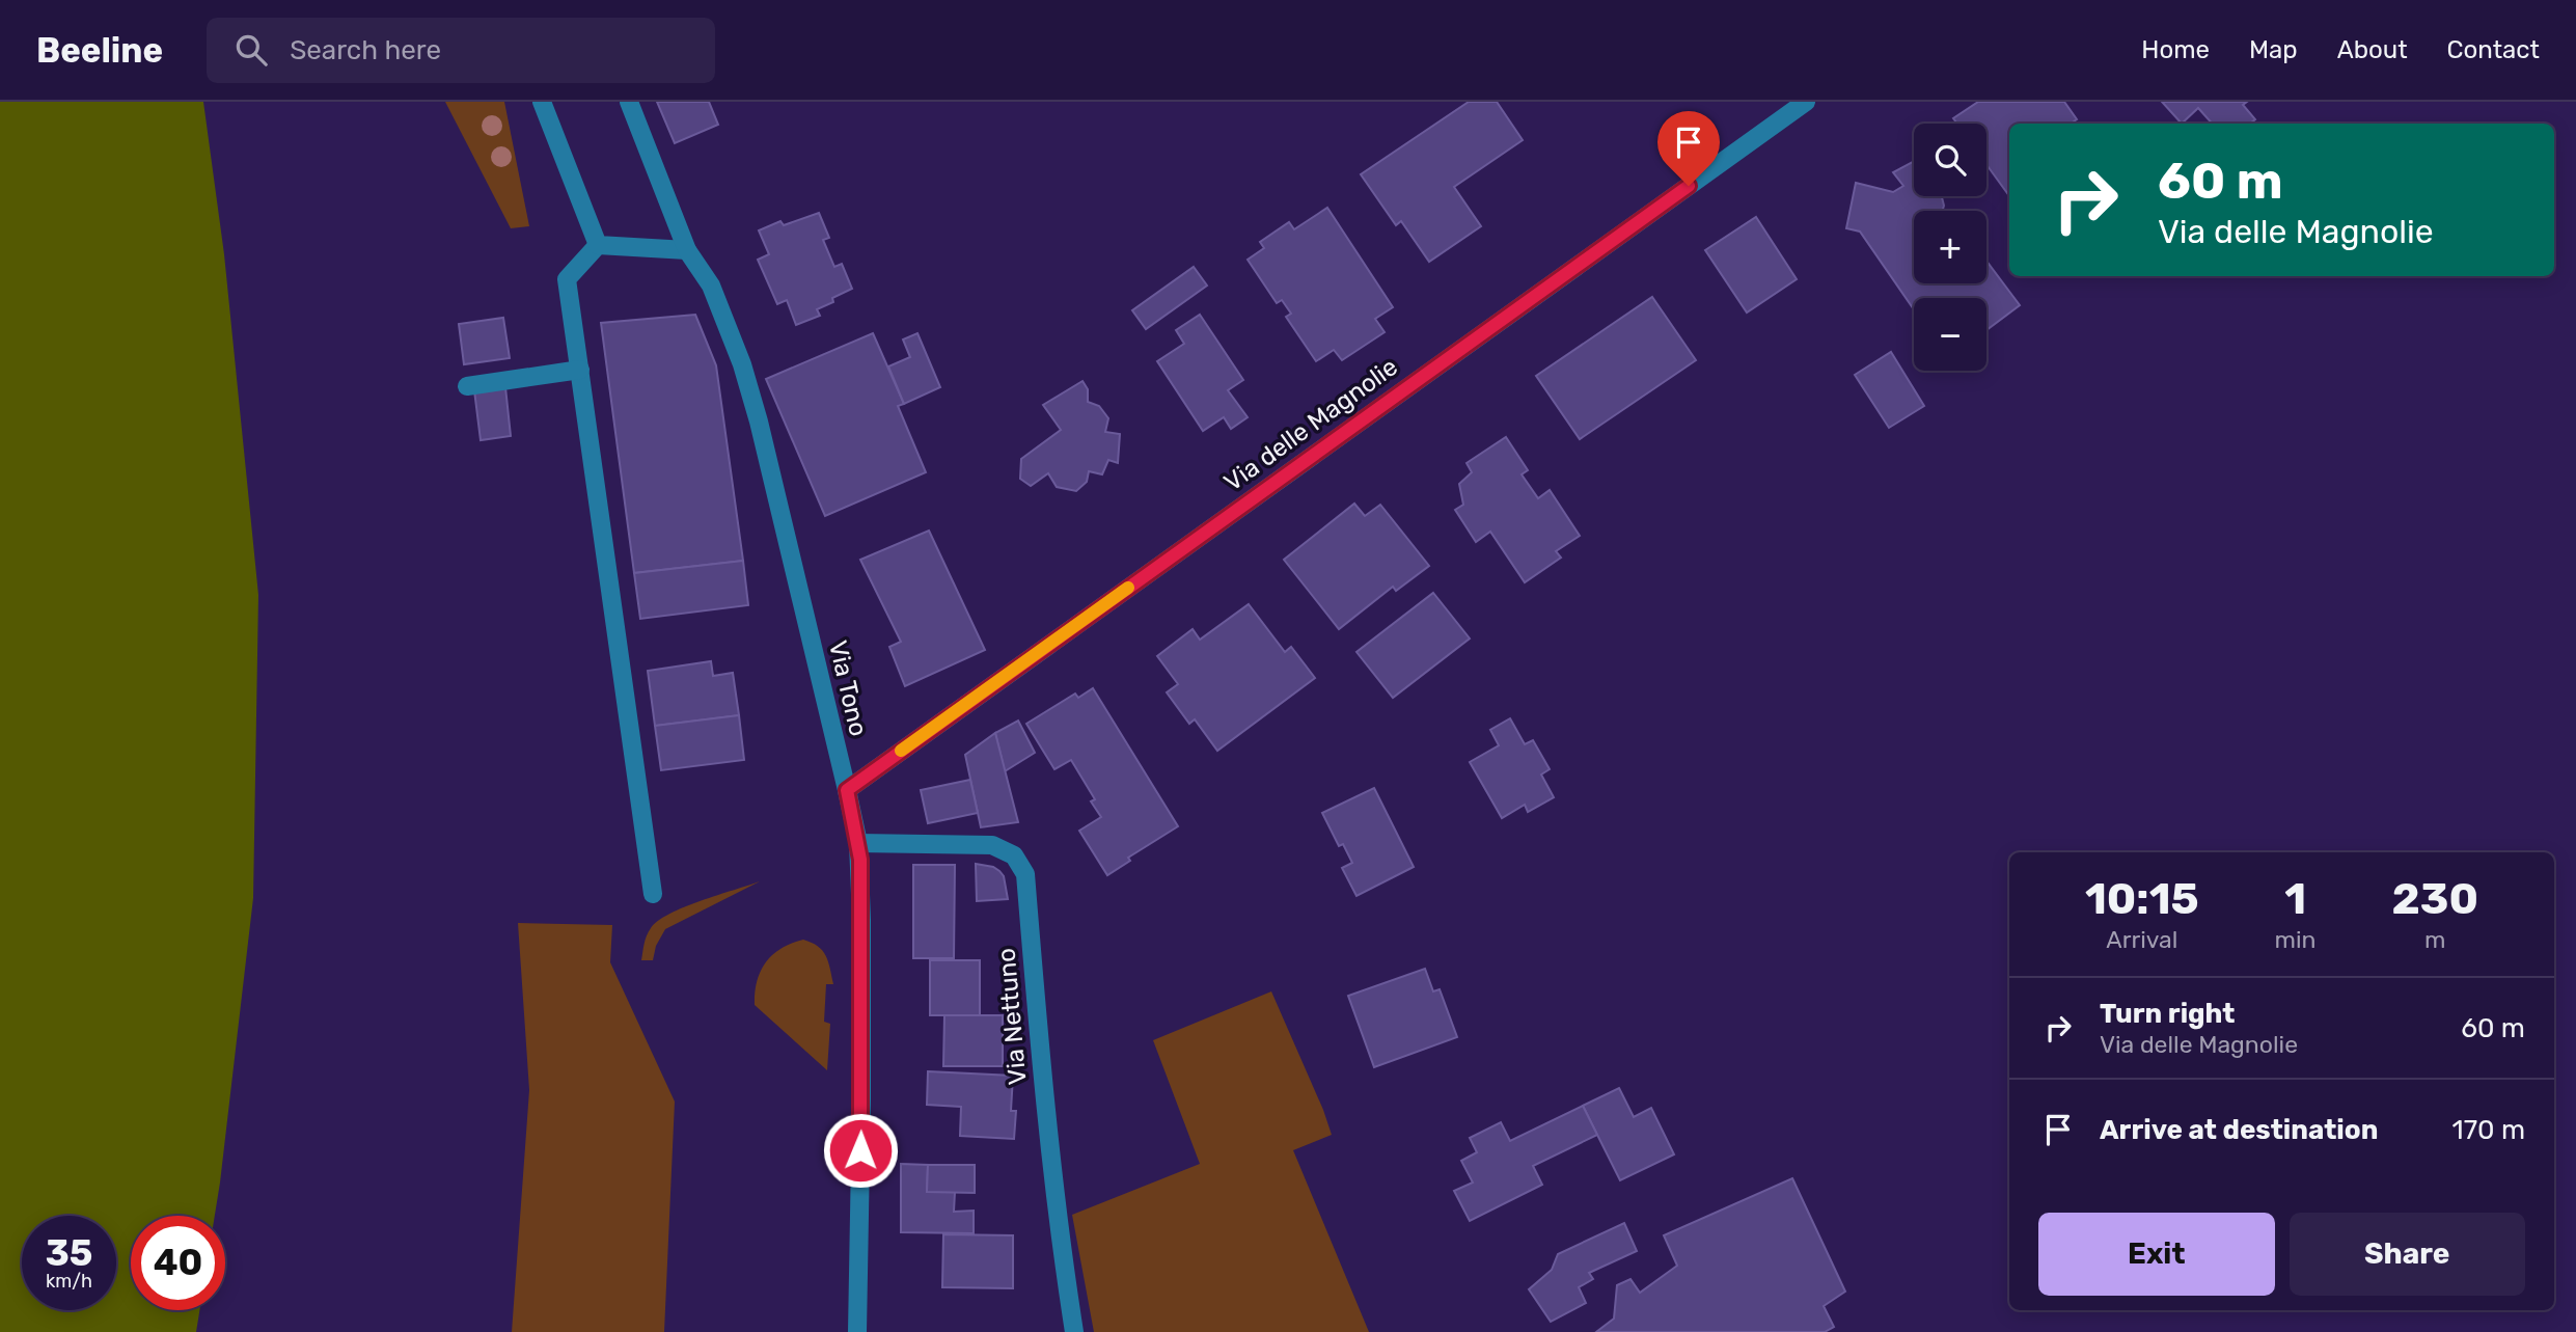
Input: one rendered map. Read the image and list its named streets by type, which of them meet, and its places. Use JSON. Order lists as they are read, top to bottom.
{
  "streets": {
    "street": ["Via delle Magnolie", "Via Tono", "Via Nettuno"]
  },
  "crossings": [
    ["Via delle Magnolie", "Via Tono"],
    ["Via Tono", "Via Nettuno"]
  ],
  "page": {
    "header": "Beeline",
    "search": "Search here",
    "nav": [
      "Home",
      "Map",
      "About",
      "Contact"
    ],
    "map_buttons": ["+", "−"],
    "turn": ["60 m", "Via delle Magnolie"],
    "eta": [
      "10:15",
      "Arrival",
      "1",
      "min",
      "230",
      "m"
    ],
    "list": [
      {
        "name": "Turn right",
        "note": "Via delle Magnolie",
        "value": "60 m"
      },
      {
        "name": "Arrive at destination",
        "value": "170 m"
      }
    ],
    "buttons": ["Exit", "Share"],
    "speed": "35 km/h",
    "limit": "40"
  }
}
